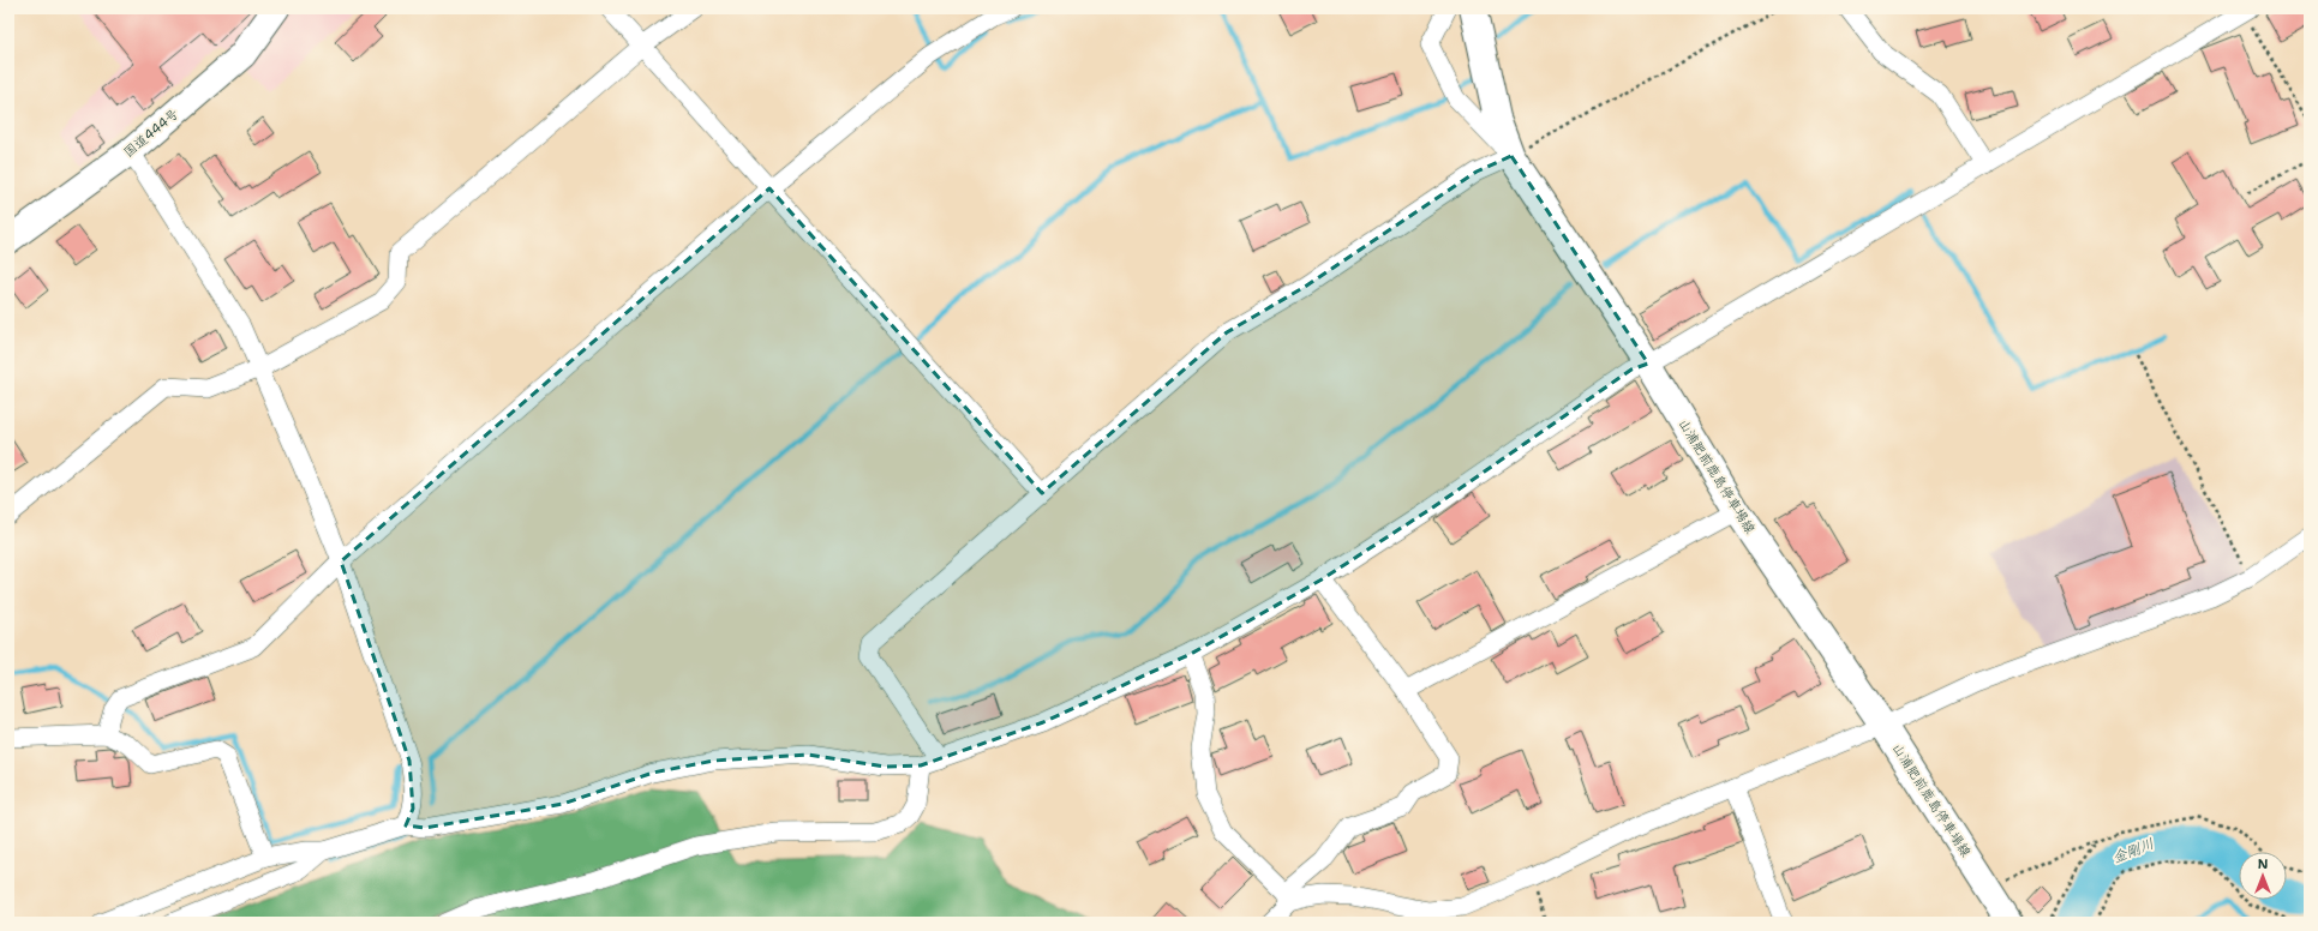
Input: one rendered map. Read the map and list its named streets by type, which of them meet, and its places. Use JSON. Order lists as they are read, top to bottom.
{
  "streets": {
    "main road": ["国道444号", "山浦肥前鹿島停車場線"]
  },
  "water": ["金剛川"],
  "north": "top"
}
